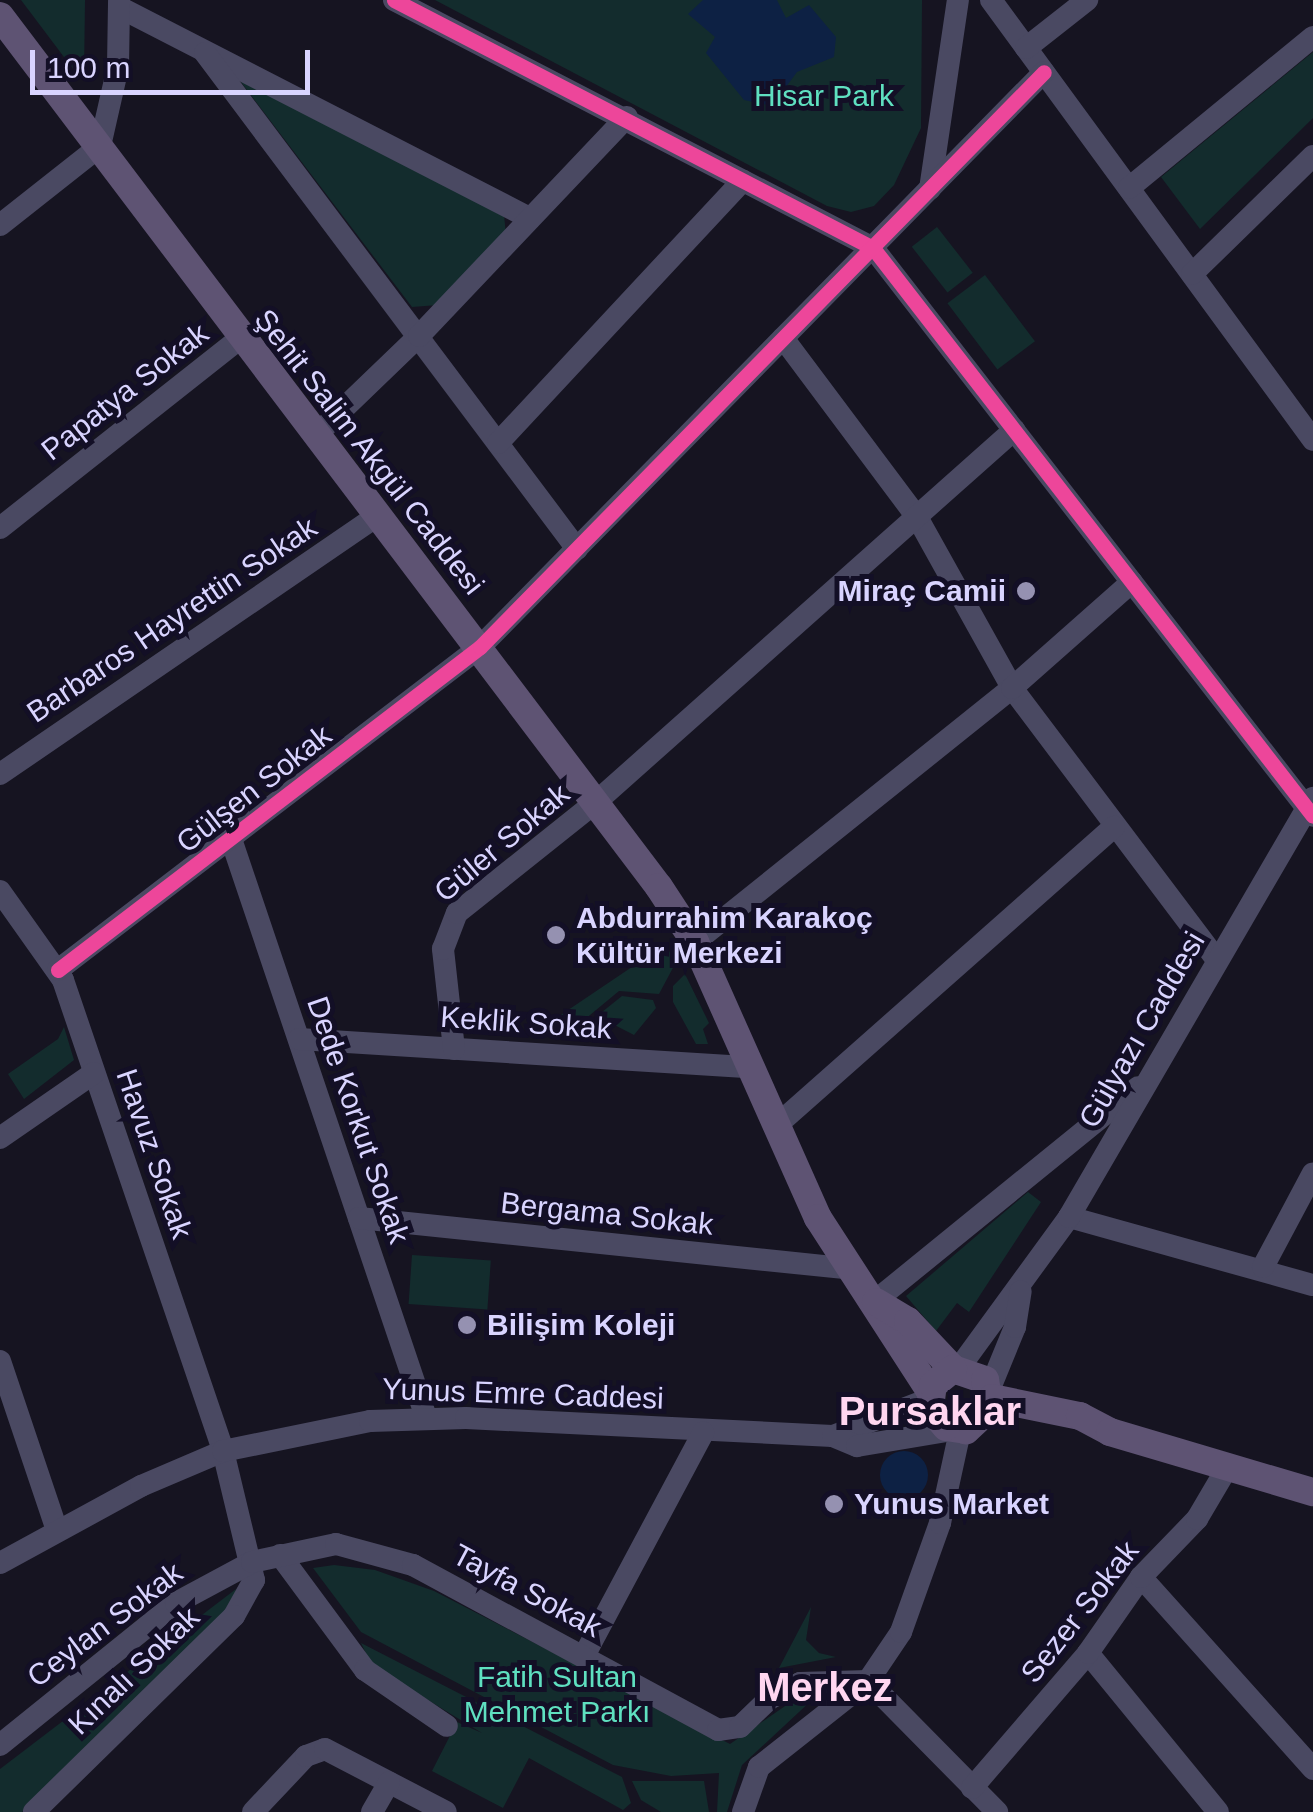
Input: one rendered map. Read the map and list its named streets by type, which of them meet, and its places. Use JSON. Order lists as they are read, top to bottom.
{
  "streets": {
    "main road": ["Şehit Salim Akgül Caddesi"],
    "street": [
      "Papatya Sokak",
      "Barbaros Hayrettin Sokak",
      "Gülşen Sokak",
      "Güler Sokak",
      "Keklik Sokak",
      "Gülyazı Caddesi",
      "Dede Korkut Sokak",
      "Havuz Sokak",
      "Bergama Sokak",
      "Yunus Emre Caddesi",
      "Tayfa Sokak",
      "Sezer Sokak",
      "Ceylan Sokak",
      "Kınalı Sokak"
    ]
  },
  "crossings": [
    ["Papatya Sokak", "Şehit Salim Akgül Caddesi"],
    ["Şehit Salim Akgül Caddesi", "Barbaros Hayrettin Sokak"],
    ["Şehit Salim Akgül Caddesi", "Gülşen Sokak"],
    ["Şehit Salim Akgül Caddesi", "Güler Sokak"],
    ["Şehit Salim Akgül Caddesi", "Keklik Sokak"],
    ["Şehit Salim Akgül Caddesi", "Bergama Sokak"],
    ["Gülşen Sokak", "Dede Korkut Sokak"],
    ["Gülşen Sokak", "Havuz Sokak"],
    ["Güler Sokak", "Keklik Sokak"],
    ["Keklik Sokak", "Dede Korkut Sokak"],
    ["Dede Korkut Sokak", "Bergama Sokak"],
    ["Dede Korkut Sokak", "Yunus Emre Caddesi"],
    ["Havuz Sokak", "Yunus Emre Caddesi"],
    ["Havuz Sokak", "Tayfa Sokak"],
    ["Havuz Sokak", "Ceylan Sokak"],
    ["Havuz Sokak", "Kınalı Sokak"],
    ["Tayfa Sokak", "Ceylan Sokak"],
    ["Tayfa Sokak", "Kınalı Sokak"],
    ["Ceylan Sokak", "Kınalı Sokak"]
  ],
  "districts": ["Pursaklar", "Merkez"],
  "parks": ["Hisar Park", "Fatih Sultan Mehmet Parkı"],
  "places": [
    "Miraç Camii",
    "Abdurrahim Karakoç Kültür Merkezi",
    "Bilişim Koleji",
    "Yunus Market"
  ],
  "scale_bar": "100 m"
}
